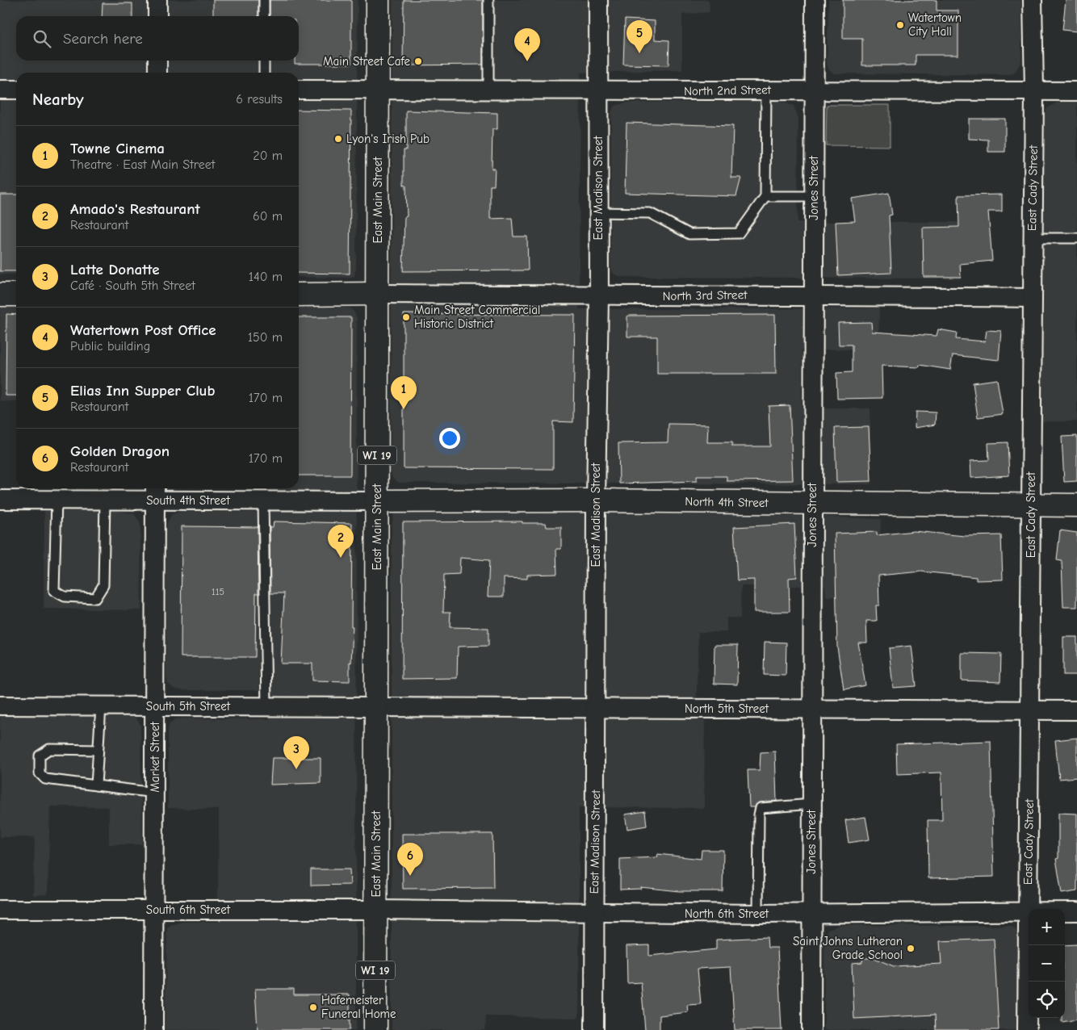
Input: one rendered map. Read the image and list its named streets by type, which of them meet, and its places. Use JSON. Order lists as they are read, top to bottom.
{
  "streets": {
    "main road": ["East Main Street", "WI 19", "North 4th Street"],
    "street": [
      "North 2nd Street",
      "East Madison Street",
      "Jones Street",
      "East Cady Street",
      "North 3rd Street",
      "South 4th Street",
      "South 5th Street",
      "North 5th Street",
      "Market Street",
      "South 6th Street",
      "North 6th Street"
    ]
  },
  "crossings": [
    ["North 2nd Street", "East Madison Street"],
    ["North 2nd Street", "Jones Street"],
    ["North 2nd Street", "East Cady Street"],
    ["North 2nd Street", "East Main Street"],
    ["East Madison Street", "North 3rd Street"],
    ["East Madison Street", "North 4th Street"],
    ["East Madison Street", "North 5th Street"],
    ["East Madison Street", "North 6th Street"],
    ["Jones Street", "North 3rd Street"],
    ["Jones Street", "North 4th Street"],
    ["Jones Street", "North 5th Street"],
    ["Jones Street", "North 6th Street"],
    ["East Cady Street", "North 3rd Street"],
    ["East Cady Street", "North 4th Street"],
    ["East Cady Street", "North 5th Street"],
    ["East Cady Street", "North 6th Street"],
    ["East Main Street", "North 3rd Street"],
    ["East Main Street", "South 4th Street"],
    ["East Main Street", "North 4th Street"],
    ["East Main Street", "South 5th Street"],
    ["East Main Street", "North 5th Street"],
    ["East Main Street", "South 6th Street"],
    ["East Main Street", "North 6th Street"],
    ["South 4th Street", "North 4th Street"],
    ["South 4th Street", "Market Street"],
    ["South 5th Street", "North 5th Street"],
    ["South 5th Street", "Market Street"],
    ["Market Street", "South 6th Street"],
    ["South 6th Street", "North 6th Street"]
  ],
  "places": [
    "Watertown City Hall",
    "Main Street Cafe",
    "Lyon's Irish Pub",
    "Main Street Commercial Historic District",
    "Saint Johns Lutheran Grade School",
    "Hafemeister Funeral Home"
  ],
  "house_numbers": ["115"],
  "page": {
    "search": "Search here",
    "pins": [
      "5",
      "4",
      "1",
      "2",
      "3",
      "6"
    ],
    "heading": ["Nearby", "6 results"],
    "list": [
      {
        "mark": "1",
        "name": "Towne Cinema",
        "note": "Theatre · East Main Street",
        "value": "20 m"
      },
      {
        "mark": "2",
        "name": "Amado's Restaurant",
        "note": "Restaurant",
        "value": "60 m"
      },
      {
        "mark": "3",
        "name": "Latte Donatte",
        "note": "Café · South 5th Street",
        "value": "140 m"
      },
      {
        "mark": "4",
        "name": "Watertown Post Office",
        "note": "Public building",
        "value": "150 m"
      },
      {
        "mark": "5",
        "name": "Elias Inn Supper Club",
        "note": "Restaurant",
        "value": "170 m"
      },
      {
        "mark": "6",
        "name": "Golden Dragon",
        "note": "Restaurant",
        "value": "170 m"
      }
    ],
    "map_buttons": ["+", "−"]
  }
}
